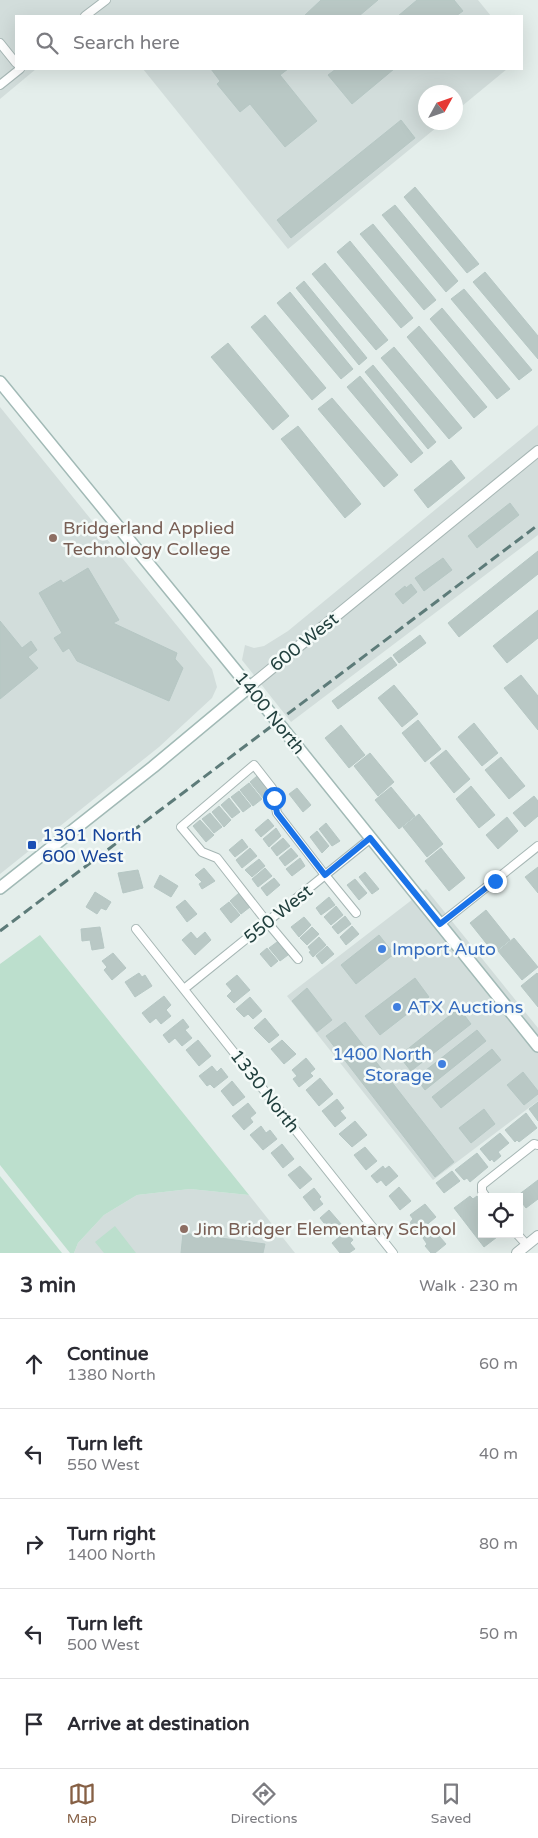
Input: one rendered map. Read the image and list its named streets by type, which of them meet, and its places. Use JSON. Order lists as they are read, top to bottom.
{
  "streets": {
    "main road": ["600 West", "1400 North"],
    "street": ["550 West", "1330 North"]
  },
  "crossings": [
    ["600 West", "1400 North"],
    ["1400 North", "550 West"],
    ["550 West", "1330 North"]
  ],
  "places": {
    "other": [
      "Bridgerland Applied Technology College",
      "Import Auto",
      "ATX Auctions",
      "1400 North Storage",
      "Jim Bridger Elementary School"
    ],
    "transit": ["1301 North 600 West"]
  },
  "north": "top right",
  "page": {
    "search": "Search here",
    "heading": ["3 min", "Walk · 230 m"],
    "list": [
      ["Continue", "1380 North", "60 m"],
      ["Turn left", "550 West", "40 m"],
      ["Turn right", "1400 North", "80 m"],
      ["Turn left", "500 West", "50 m"],
      "Arrive at destination"
    ],
    "nav": ["Map", "Directions", "Saved"]
  }
}
